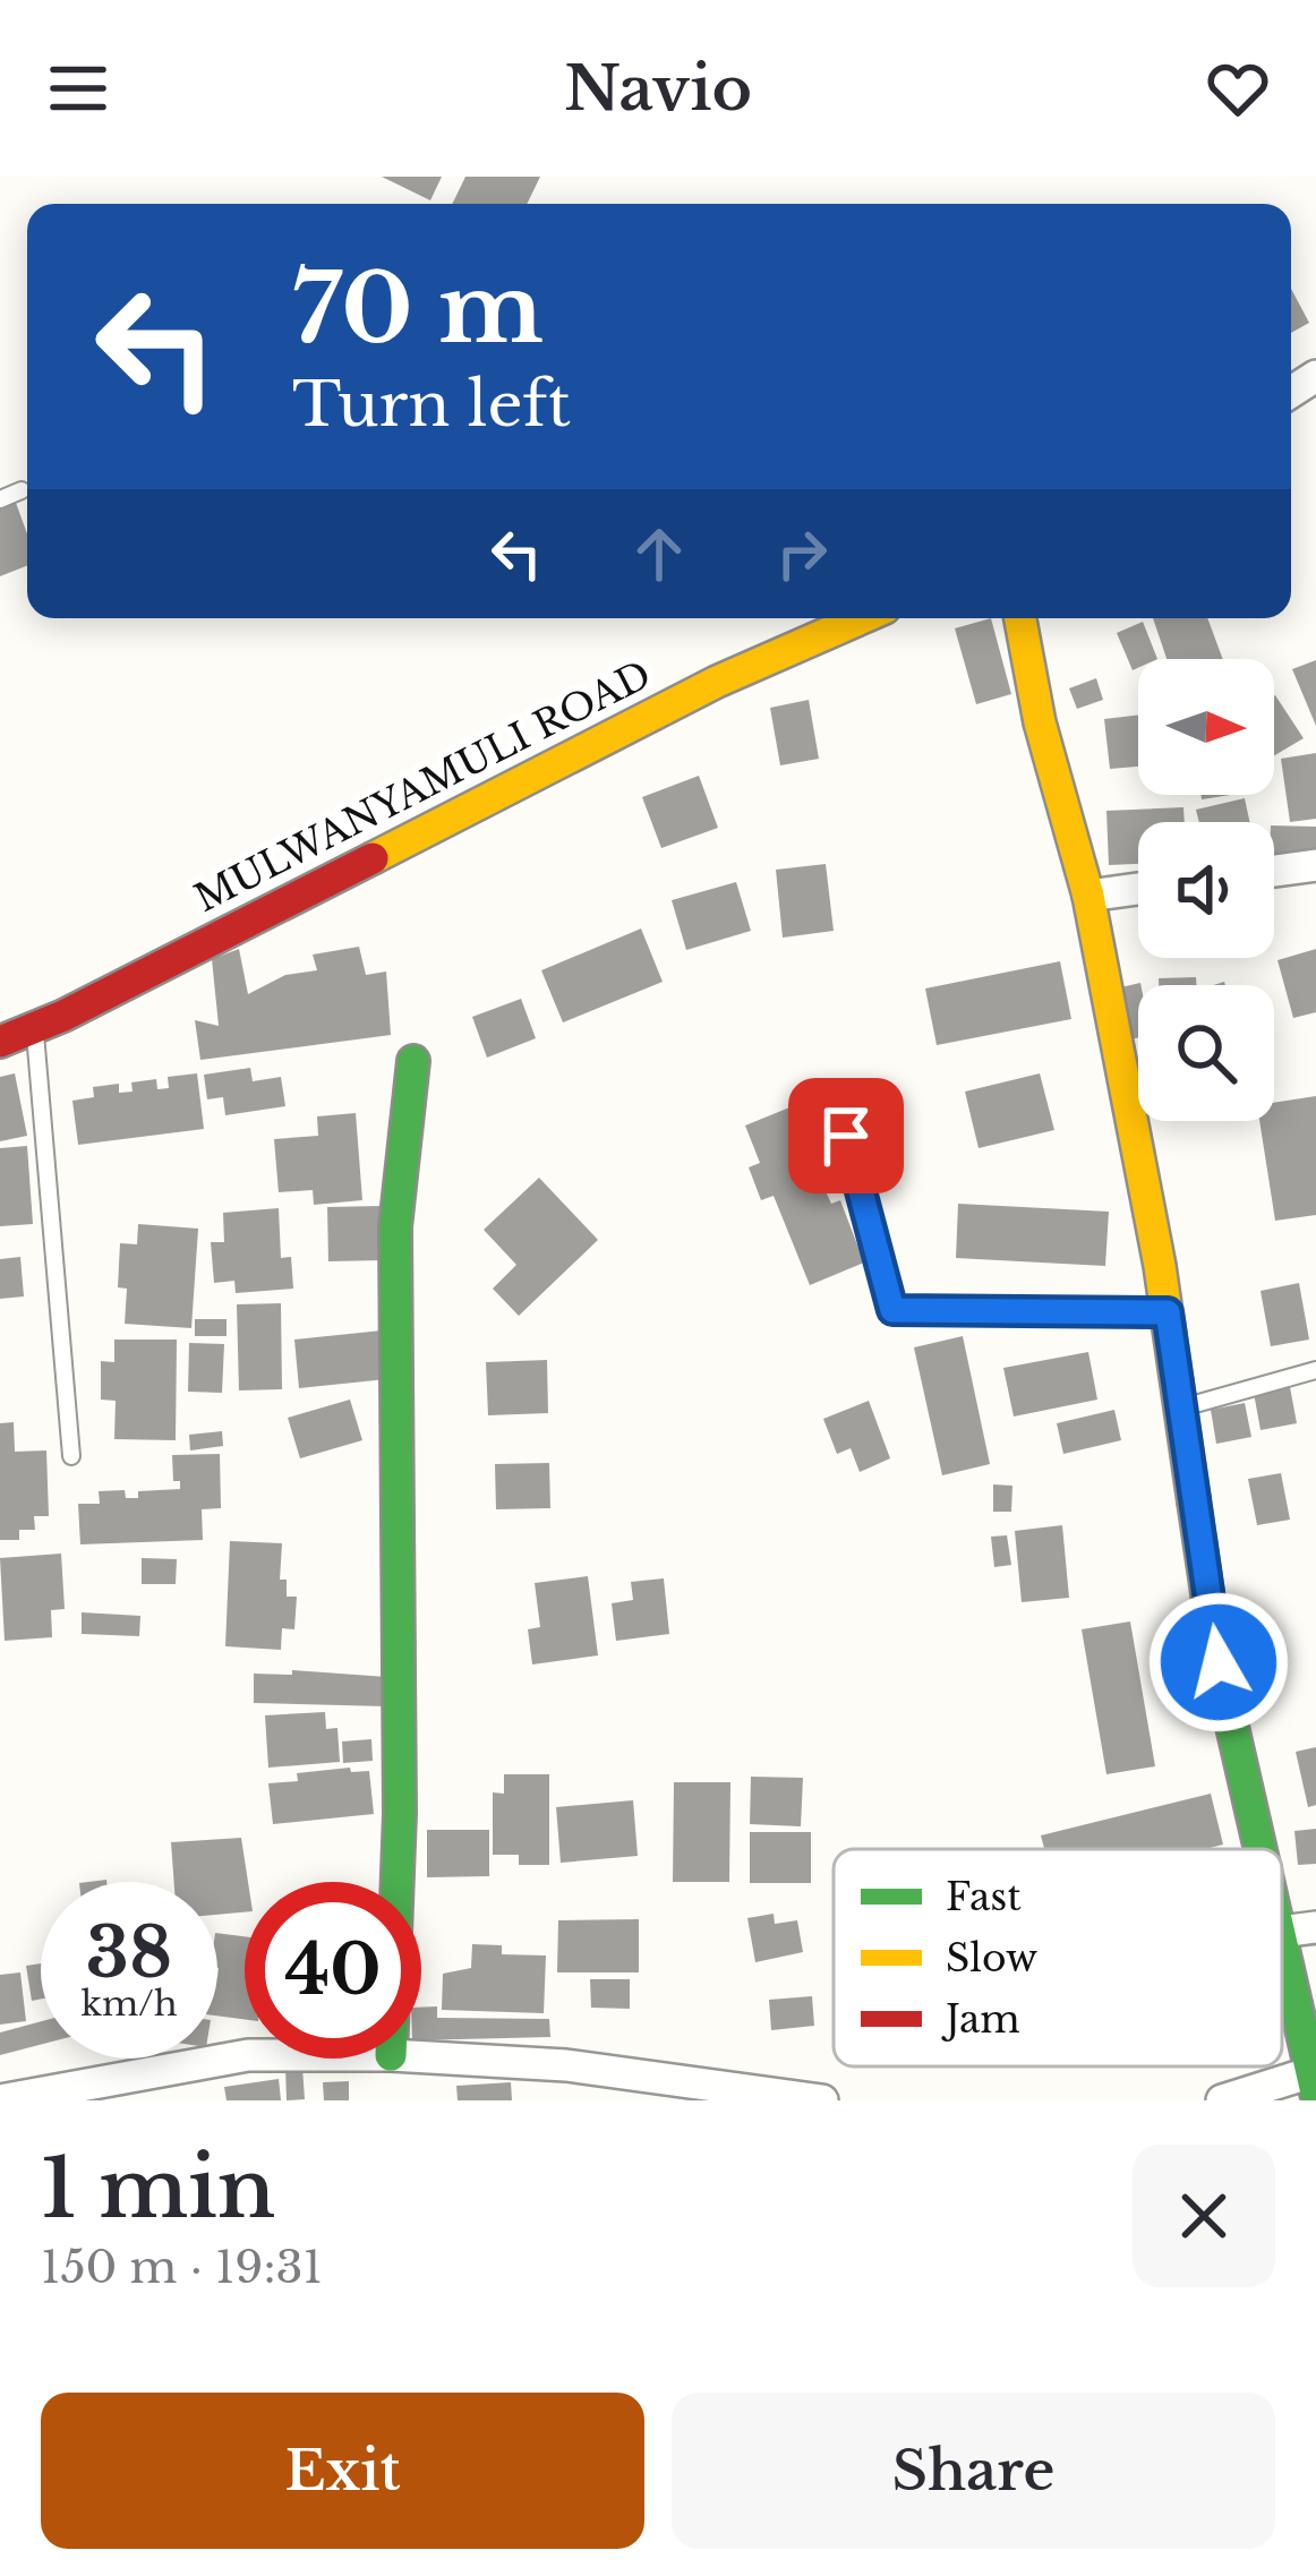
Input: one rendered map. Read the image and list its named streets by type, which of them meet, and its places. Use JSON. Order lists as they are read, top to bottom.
{
  "streets": {
    "street": ["MULWANYAMULI ROAD"]
  },
  "legend": ["Fast", "Slow", "Jam"],
  "north": "right",
  "page": {
    "header": "Navio",
    "turn": ["70 m", "Turn left"],
    "speed": "38 km/h",
    "limit": "40",
    "heading": ["1 min", "150 m · 19:31"],
    "buttons": ["Exit", "Share"]
  }
}
